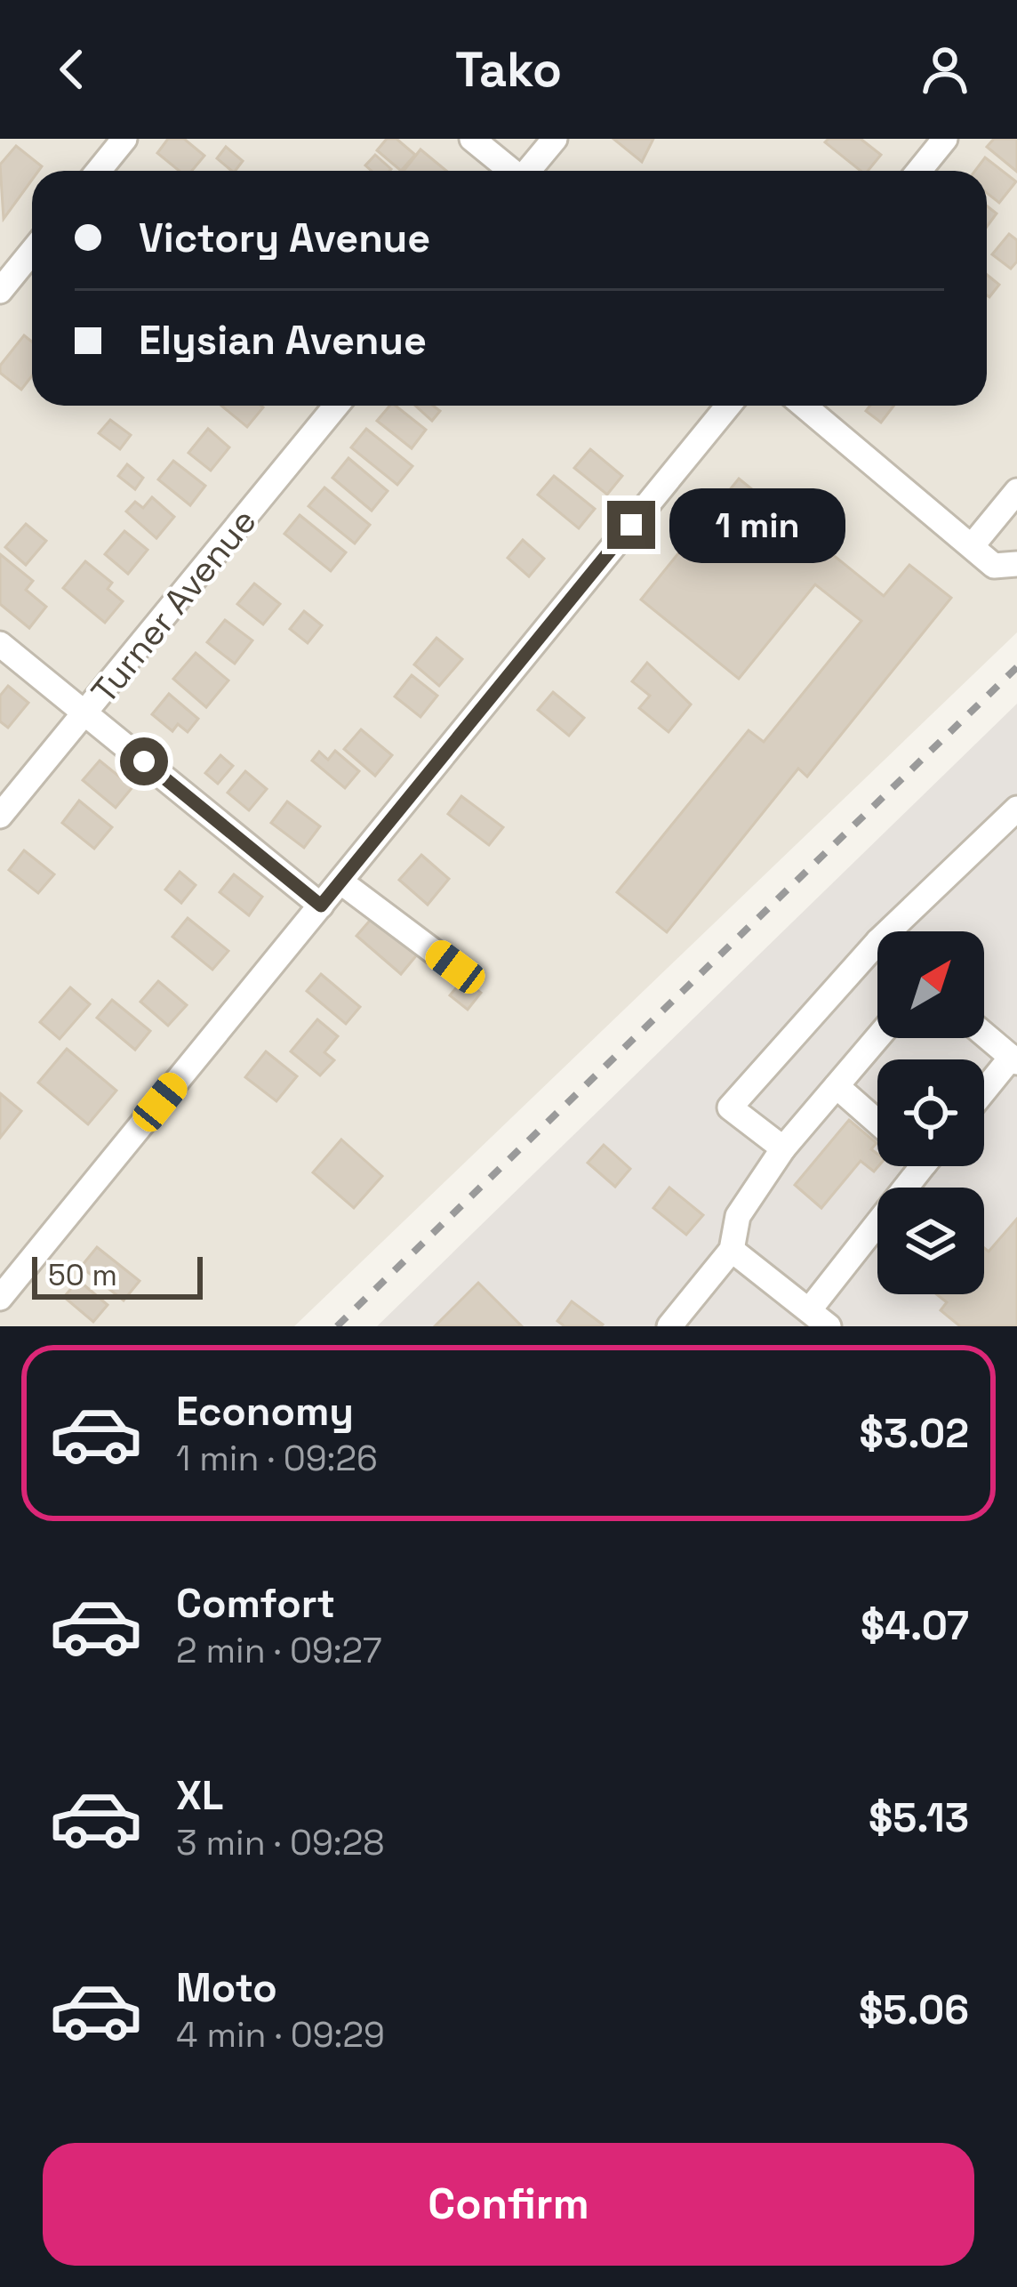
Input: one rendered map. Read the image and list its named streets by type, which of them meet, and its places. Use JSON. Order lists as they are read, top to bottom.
{
  "streets": {
    "street": ["Turner Avenue"]
  },
  "scale_bar": "50 m",
  "north": "top right",
  "page": {
    "header": "Tako",
    "banner": ["Victory Avenue", "Elysian Avenue"],
    "bubble": "1 min",
    "scale": "50 m",
    "list": [
      {
        "name": "Economy",
        "note": "1 min · 09:26",
        "value": "$3.02"
      },
      {
        "name": "Comfort",
        "note": "2 min · 09:27",
        "value": "$4.07"
      },
      {
        "name": "XL",
        "note": "3 min · 09:28",
        "value": "$5.13"
      },
      {
        "name": "Moto",
        "note": "4 min · 09:29",
        "value": "$5.06"
      }
    ],
    "buttons": "Confirm"
  }
}
